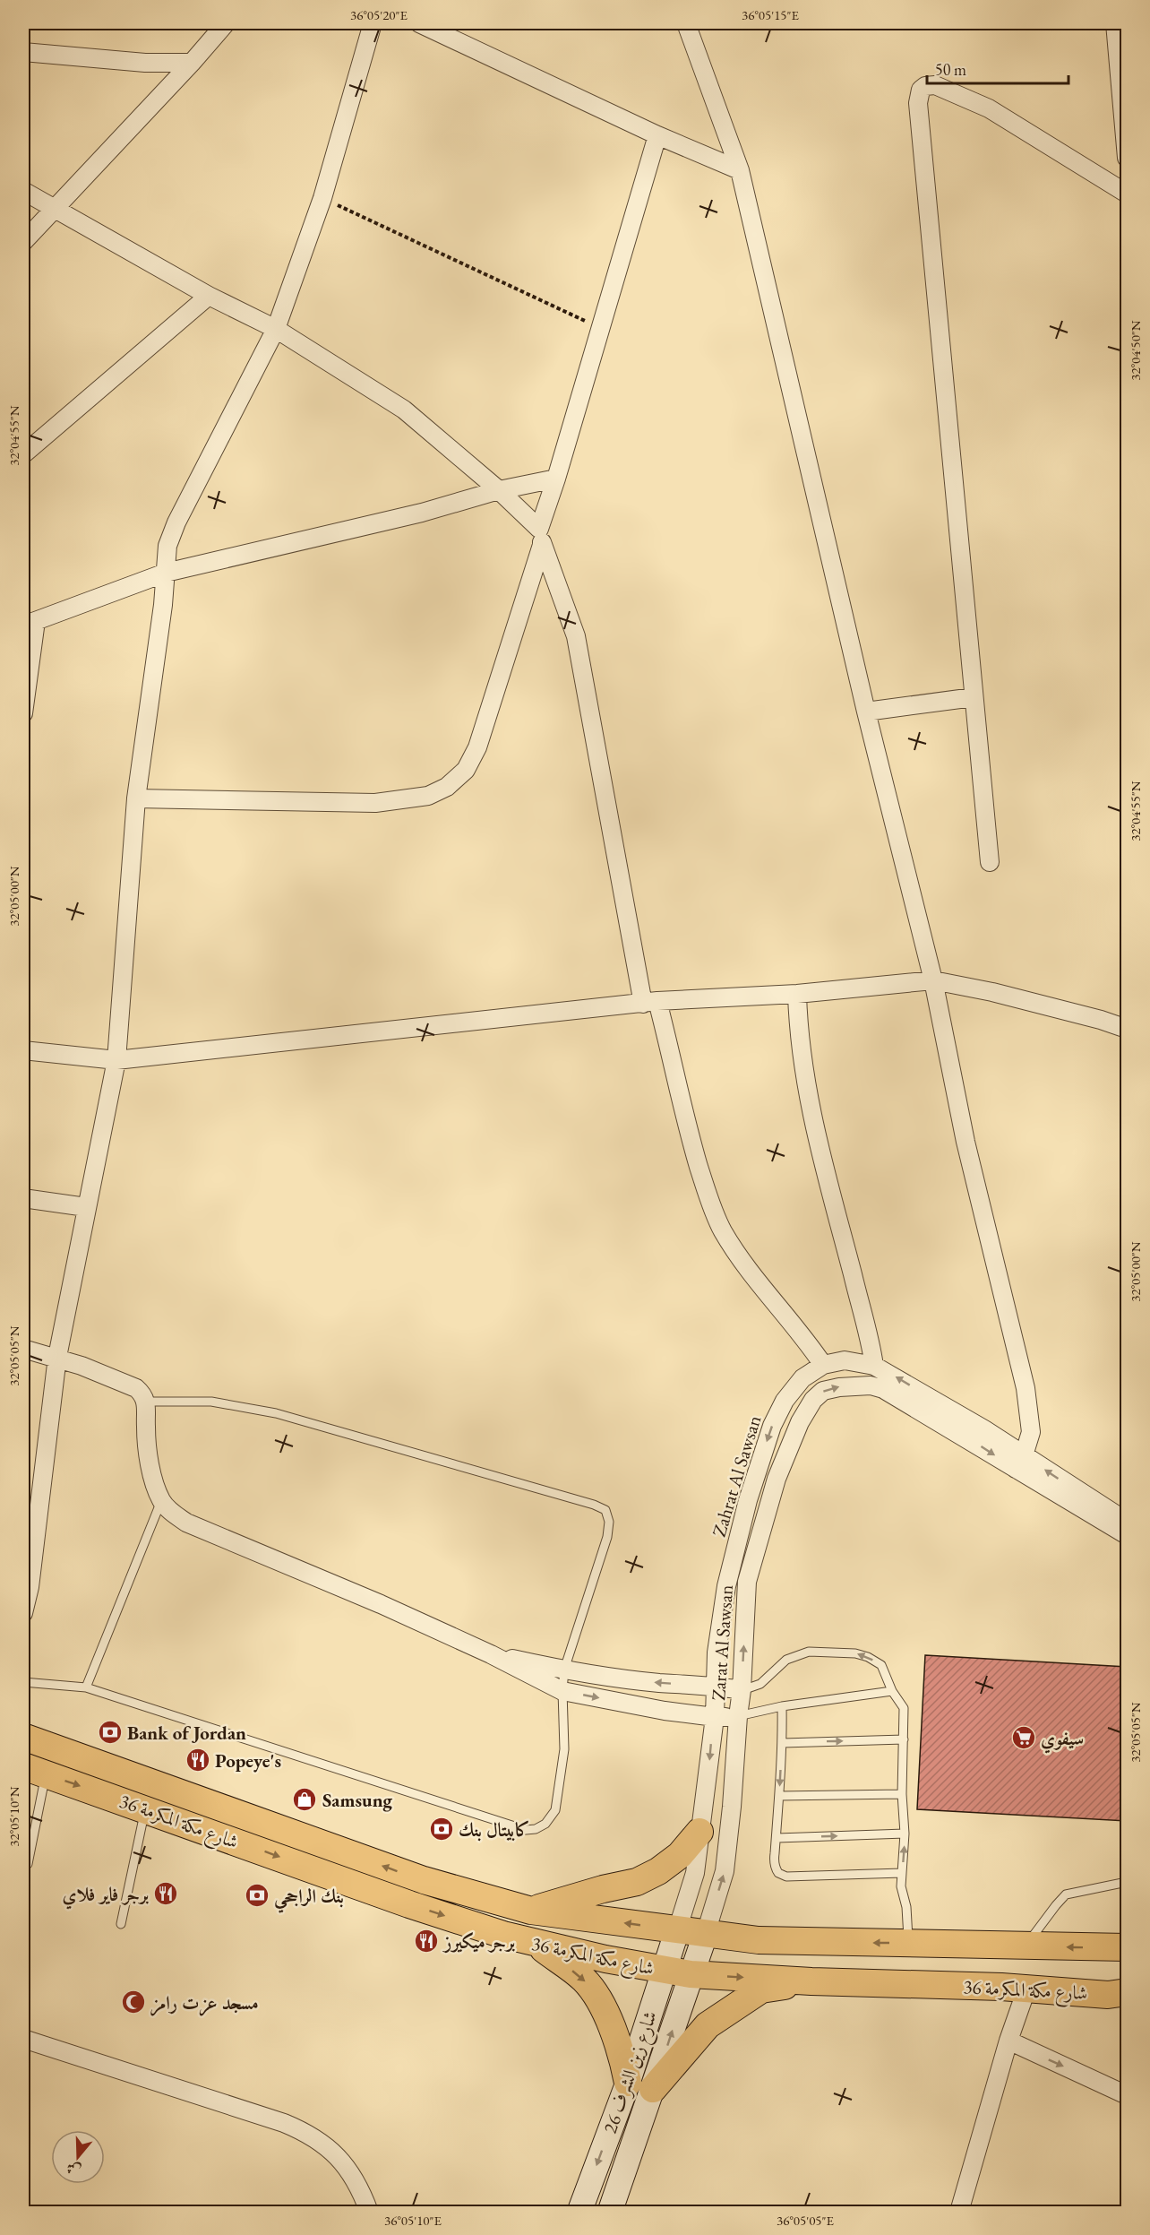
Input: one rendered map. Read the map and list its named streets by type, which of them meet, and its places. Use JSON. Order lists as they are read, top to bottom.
{
  "streets": {
    "main road": ["شارع مكة المكرمة 36", "شارع زين الشرف 26"],
    "street": ["Zahrat Al Sawsan", "Zarat Al Sawsan"]
  },
  "crossings": [
    ["Zahrat Al Sawsan", "Zarat Al Sawsan"],
    ["Zahrat Al Sawsan", "شارع مكة المكرمة 36"],
    ["Zahrat Al Sawsan", "شارع زين الشرف 26"],
    ["Zarat Al Sawsan", "شارع مكة المكرمة 36"],
    ["Zarat Al Sawsan", "شارع زين الشرف 26"],
    ["شارع مكة المكرمة 36", "شارع زين الشرف 26"]
  ],
  "places": {
    "bank": ["Bank of Jordan", "كابيتال بنك", "بنك الراجحي"],
    "supermarket": ["سيفوي"],
    "restaurant": ["Popeye's", "برجر فاير فلاي", "برجر ميكيرز"],
    "shop": ["Samsung"],
    "mosque": ["مسجد عزت رامز"]
  },
  "scale_bar": "50 m",
  "north": "bottom",
  "coordinates": [
    "36°05'20\"E",
    "36°05'15\"E",
    "32°04'50\"N",
    "32°04'55\"N",
    "32°05'00\"N",
    "32°05'05\"N",
    "32°05'10\"N",
    "36°05'10\"E",
    "36°05'05\"E"
  ]
}
